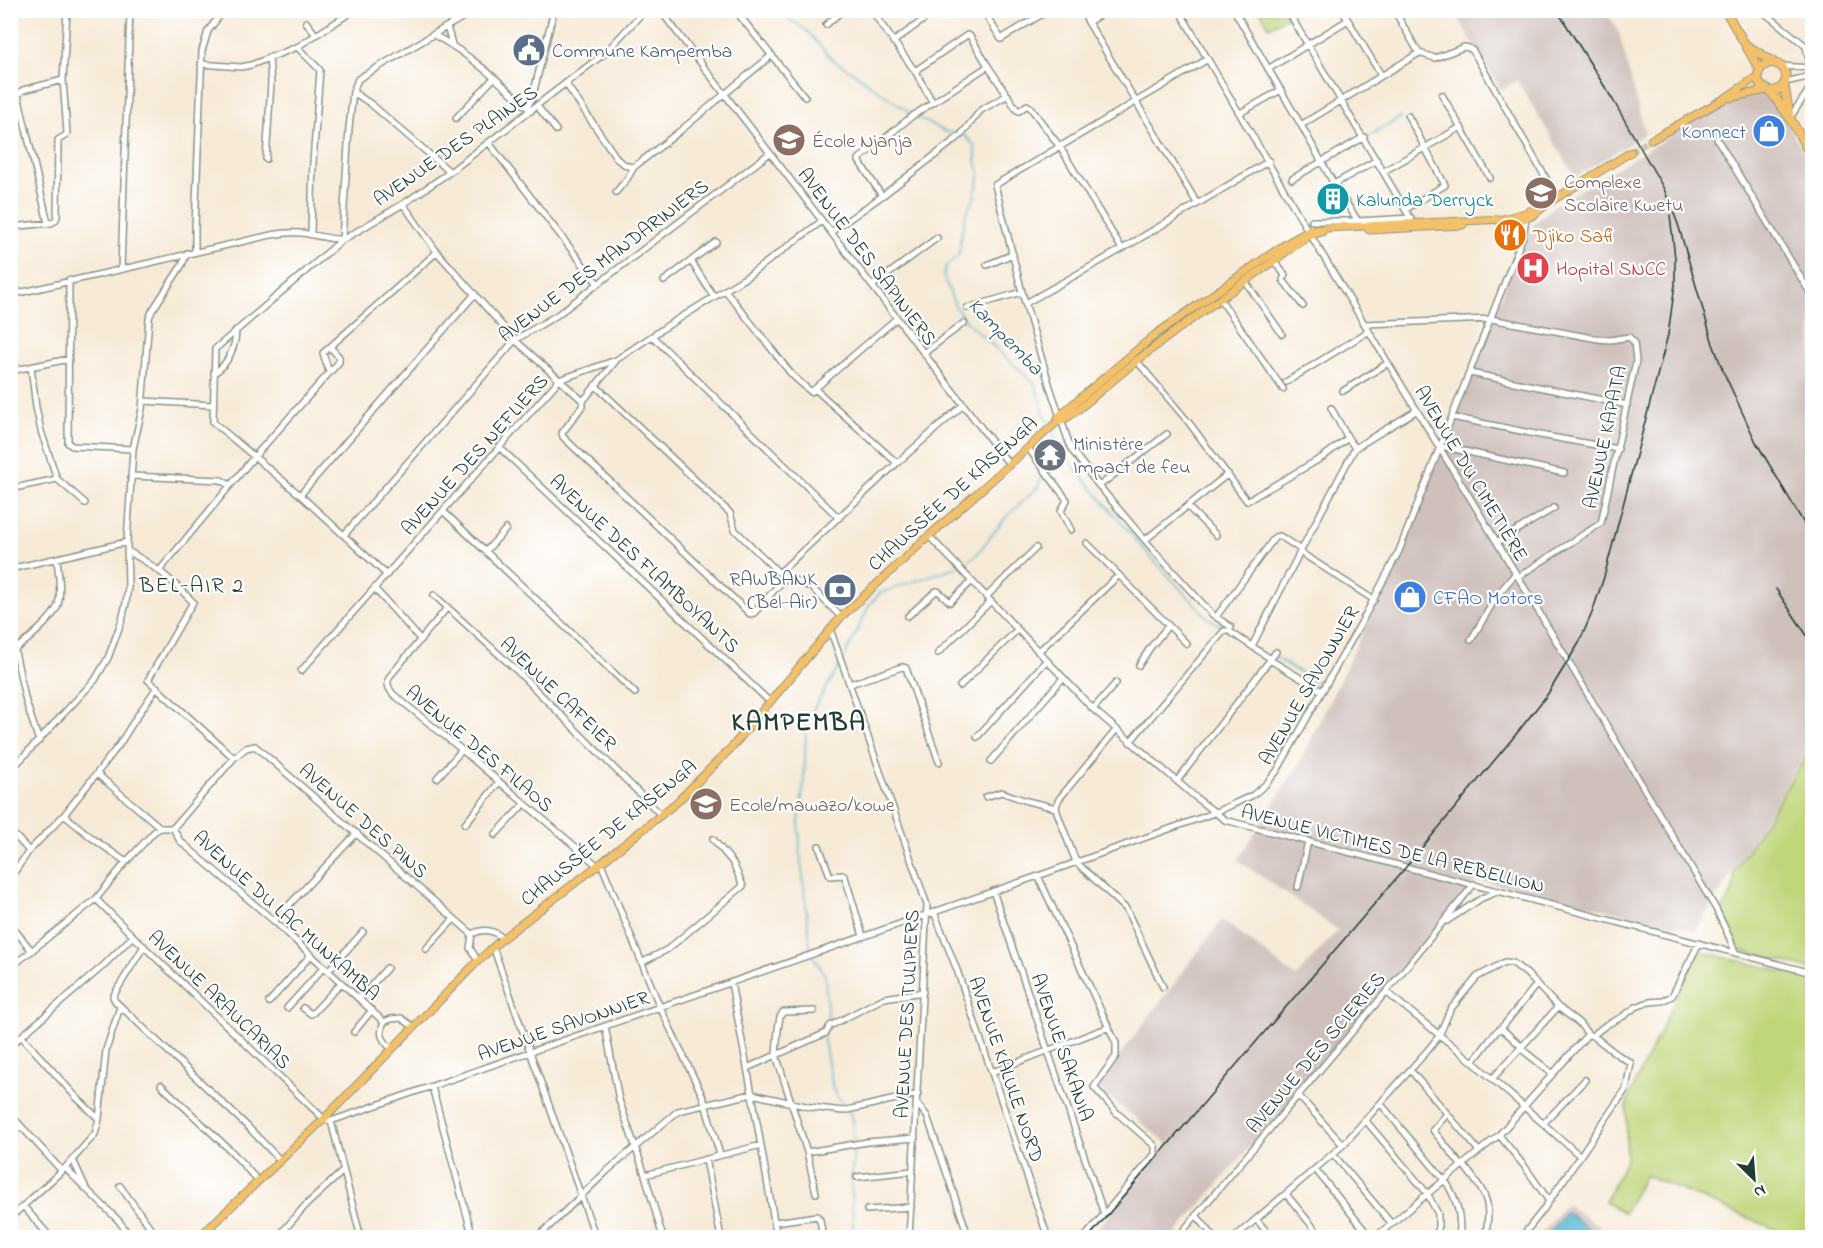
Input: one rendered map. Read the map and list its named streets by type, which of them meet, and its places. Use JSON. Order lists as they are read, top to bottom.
{
  "streets": {
    "main road": ["CHAUSSÉE DE KASENGA"],
    "street": [
      "AVENUE DES PLAINES",
      "AVENUE DES SAPINIERS",
      "AVENUE DES MANDARINIERS",
      "AVENUE KAPATA",
      "AVENUE DES NEFLIERS",
      "AVENUE DU CIMETIÈRE",
      "AVENUE DES FLAMBOYANTS",
      "AVENUE SAVONNIER",
      "AVENUE CAFEIER",
      "AVENUE DES FILAOS",
      "AVENUE DES PINS",
      "AVENUE VICTIMES DE LA REBELLION",
      "AVENUE DU LAC MUNKAMBA",
      "AVENUE ARAUCARIAS",
      "AVENUE DES TULIPIERS",
      "AVENUE SAKANIA",
      "AVENUE DES SCIERIES",
      "AVENUE KALULE NORD"
    ]
  },
  "crossings": [
    ["AVENUE DES SAPINIERS", "AVENUE DES MANDARINIERS"],
    ["AVENUE DES SAPINIERS", "AVENUE DES NEFLIERS"],
    ["AVENUE DES SAPINIERS", "CHAUSSÉE DE KASENGA"],
    ["AVENUE KAPATA", "AVENUE DU CIMETIÈRE"],
    ["AVENUE KAPATA", "AVENUE SAVONNIER"],
    ["AVENUE DES NEFLIERS", "AVENUE DES FLAMBOYANTS"],
    ["AVENUE DU CIMETIÈRE", "CHAUSSÉE DE KASENGA"],
    ["AVENUE DU CIMETIÈRE", "AVENUE SAVONNIER"],
    ["AVENUE DU CIMETIÈRE", "AVENUE VICTIMES DE LA REBELLION"],
    ["CHAUSSÉE DE KASENGA", "AVENUE DES FLAMBOYANTS"],
    ["CHAUSSÉE DE KASENGA", "AVENUE SAVONNIER"],
    ["CHAUSSÉE DE KASENGA", "AVENUE CAFEIER"],
    ["CHAUSSÉE DE KASENGA", "AVENUE DES FILAOS"],
    ["CHAUSSÉE DE KASENGA", "AVENUE VICTIMES DE LA REBELLION"],
    ["CHAUSSÉE DE KASENGA", "AVENUE ARAUCARIAS"],
    ["CHAUSSÉE DE KASENGA", "AVENUE DES TULIPIERS"],
    ["AVENUE SAVONNIER", "AVENUE VICTIMES DE LA REBELLION"],
    ["AVENUE SAVONNIER", "AVENUE ARAUCARIAS"],
    ["AVENUE SAVONNIER", "AVENUE DES TULIPIERS"],
    ["AVENUE SAVONNIER", "AVENUE SAKANIA"],
    ["AVENUE SAVONNIER", "AVENUE KALULE NORD"],
    ["AVENUE VICTIMES DE LA REBELLION", "AVENUE DES SCIERIES"]
  ],
  "districts": ["BEL-AIR 2", "KAMPEMBA"],
  "water": ["Kampemba"],
  "places": {
    "public building": ["Commune Kampemba"],
    "shop": ["Konnect", "CFAO Motors"],
    "school or university": ["École Njanja", "Complexe Scolaire Kwetu", "Ecole/mawazo/kowe"],
    "building": ["Kalunda Derryck"],
    "restaurant": ["Djiko Safi"],
    "hospital": ["Hopital SNCC"],
    "temple": ["Ministère Impact de feu"],
    "bank": ["RAWBANK (Bel-Air)"]
  },
  "north": "bottom right"
}
